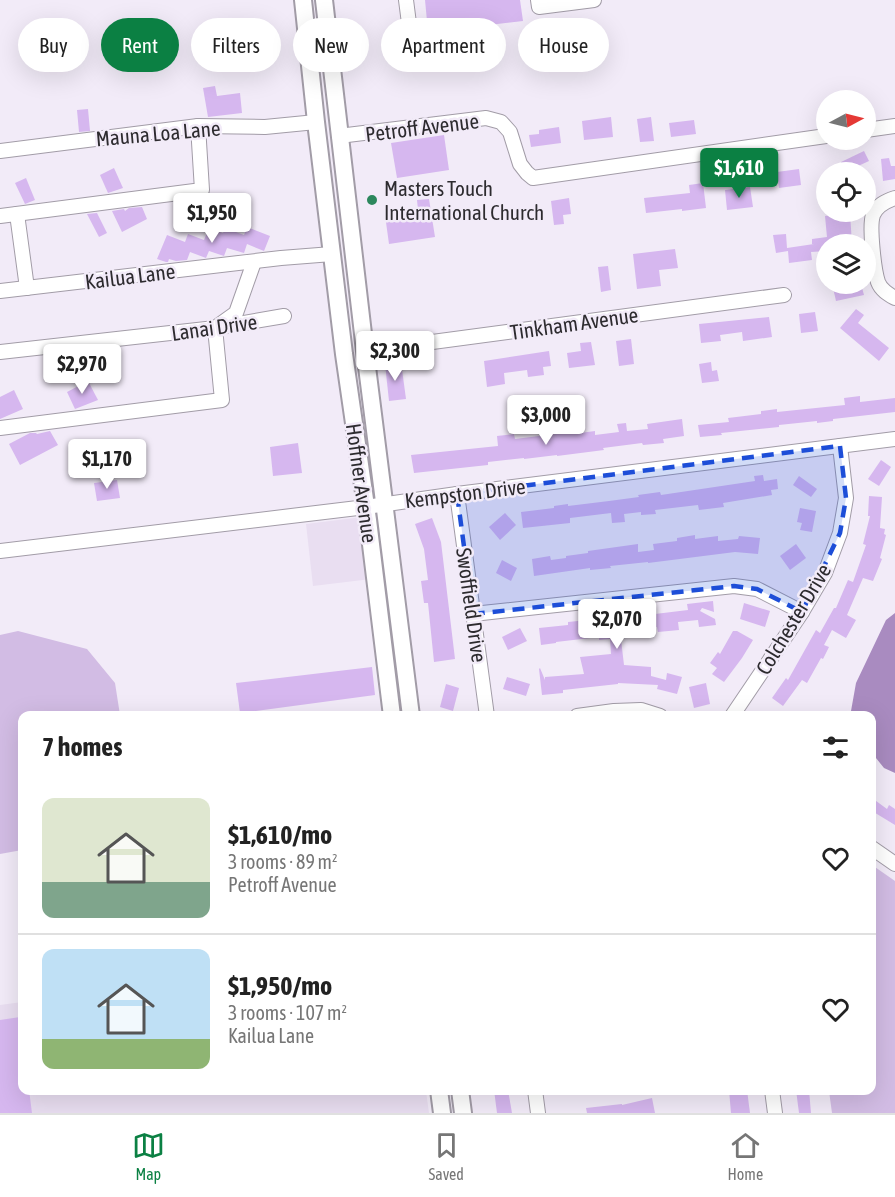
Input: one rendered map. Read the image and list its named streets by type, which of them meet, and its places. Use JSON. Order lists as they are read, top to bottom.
{
  "streets": {
    "main road": ["Hoffner Avenue"],
    "street": [
      "Petroff Avenue",
      "Mauna Loa Lane",
      "Kailua Lane",
      "Tinkham Avenue",
      "Lanai Drive",
      "Kempston Drive",
      "Swoffield Drive",
      "Colchester Drive"
    ]
  },
  "crossings": [
    ["Petroff Avenue", "Hoffner Avenue"],
    ["Mauna Loa Lane", "Hoffner Avenue"],
    ["Kailua Lane", "Hoffner Avenue"],
    ["Tinkham Avenue", "Hoffner Avenue"],
    ["Hoffner Avenue", "Kempston Drive"],
    ["Kempston Drive", "Swoffield Drive"],
    ["Kempston Drive", "Colchester Drive"]
  ],
  "places": ["Masters Touch International Church"],
  "north": "right",
  "page": {
    "chip": [
      "Buy",
      "Rent",
      "Filters",
      "New",
      "Apartment",
      "House"
    ],
    "price": [
      "$1,610",
      "$1,950",
      "$2,300",
      "$2,970",
      "$3,000",
      "$1,170",
      "$2,070"
    ],
    "heading": "7 homes",
    "list": [
      {
        "name": "$1,610/mo",
        "note": "3 rooms · 89 m² · Petroff Avenue"
      },
      {
        "name": "$1,950/mo",
        "note": "3 rooms · 107 m² · Kailua Lane"
      }
    ],
    "tabs": ["Map", "Saved", "Home"]
  }
}
